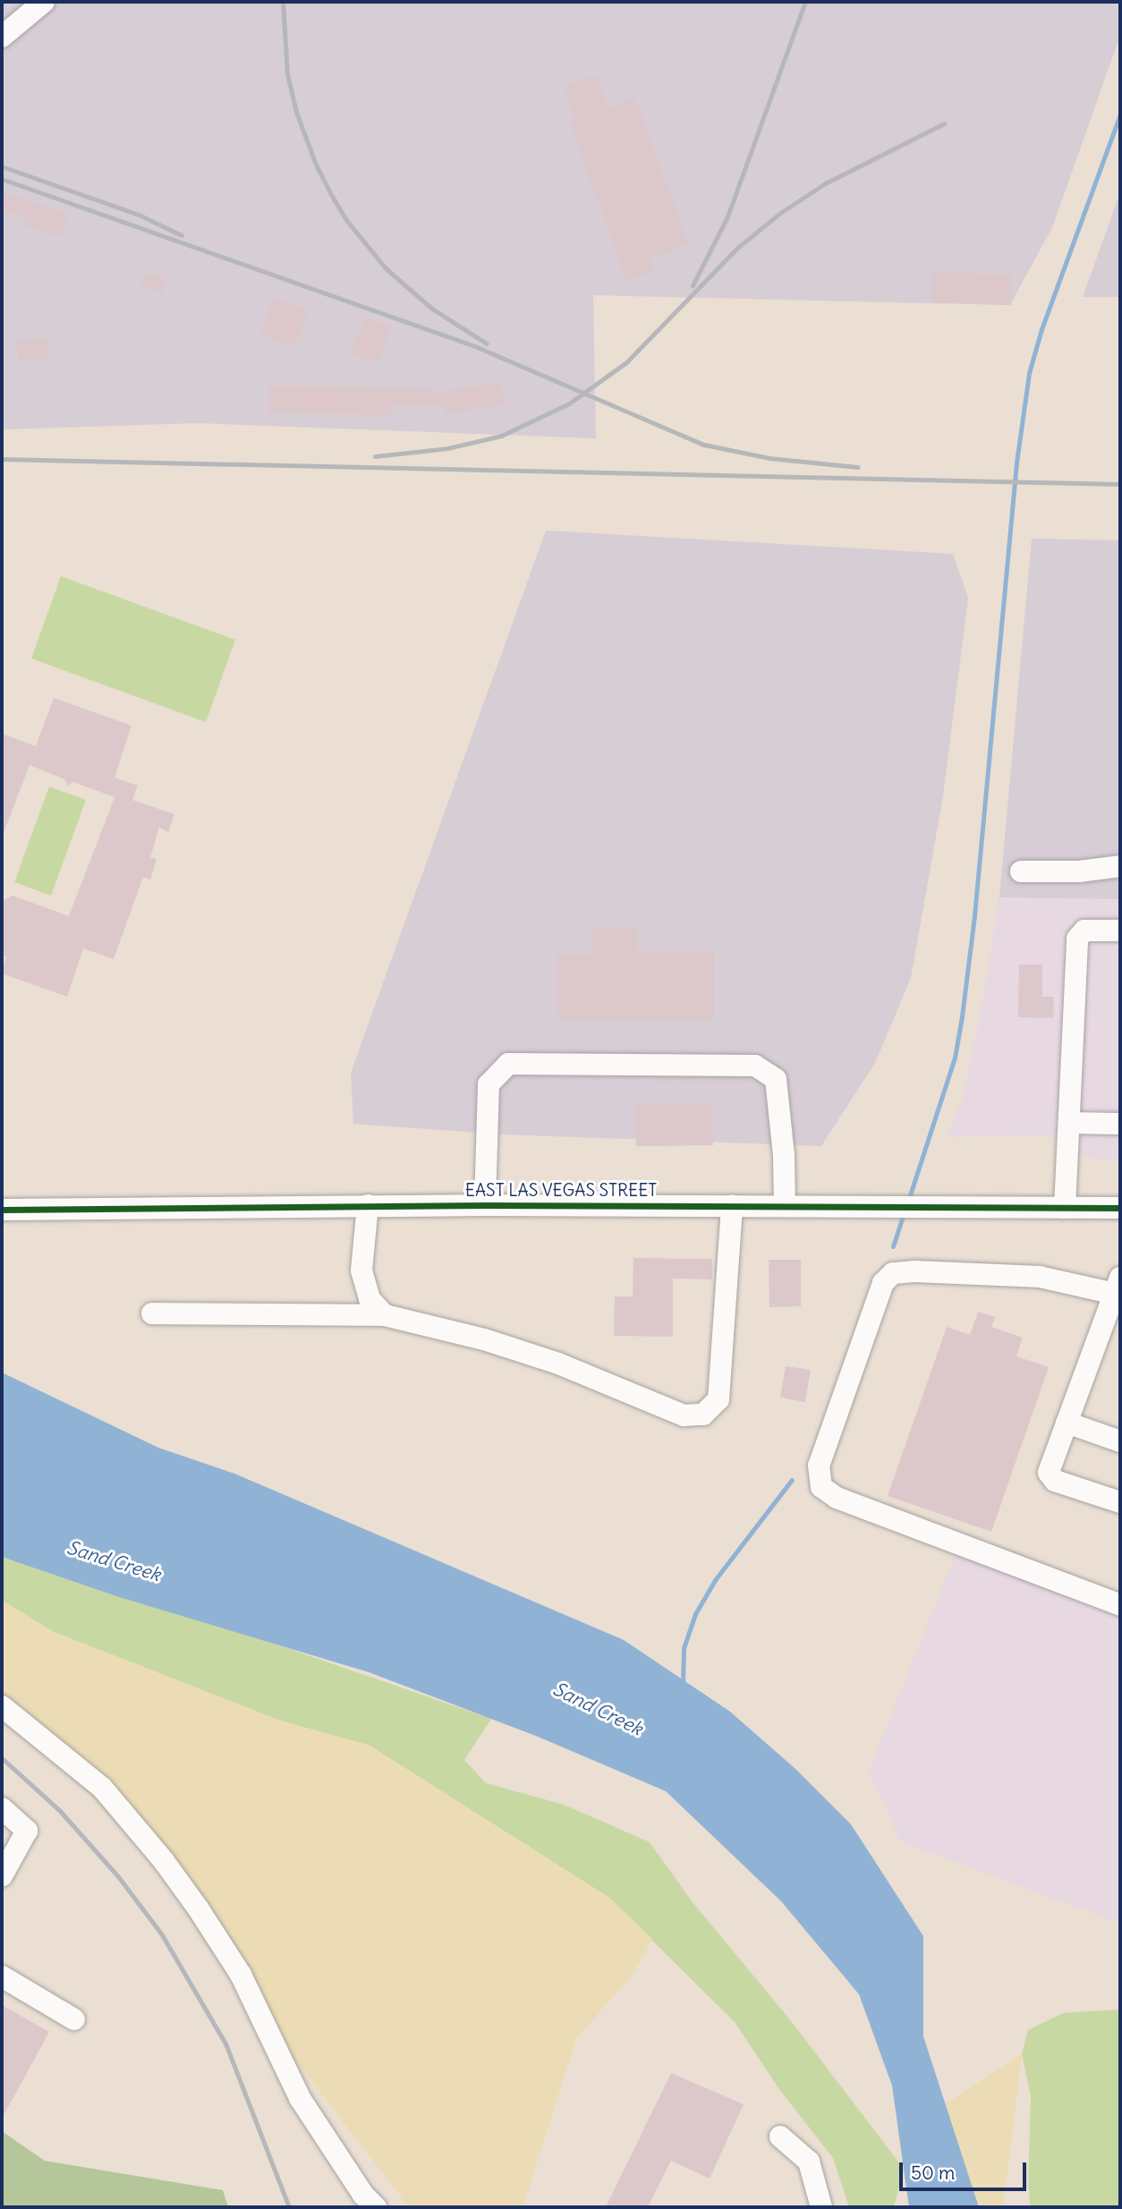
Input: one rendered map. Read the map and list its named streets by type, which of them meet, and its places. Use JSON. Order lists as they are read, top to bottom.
{
  "streets": {
    "street": ["EAST LAS VEGAS STREET"]
  },
  "water": ["Sand Creek"],
  "scale_bar": "50 m"
}
